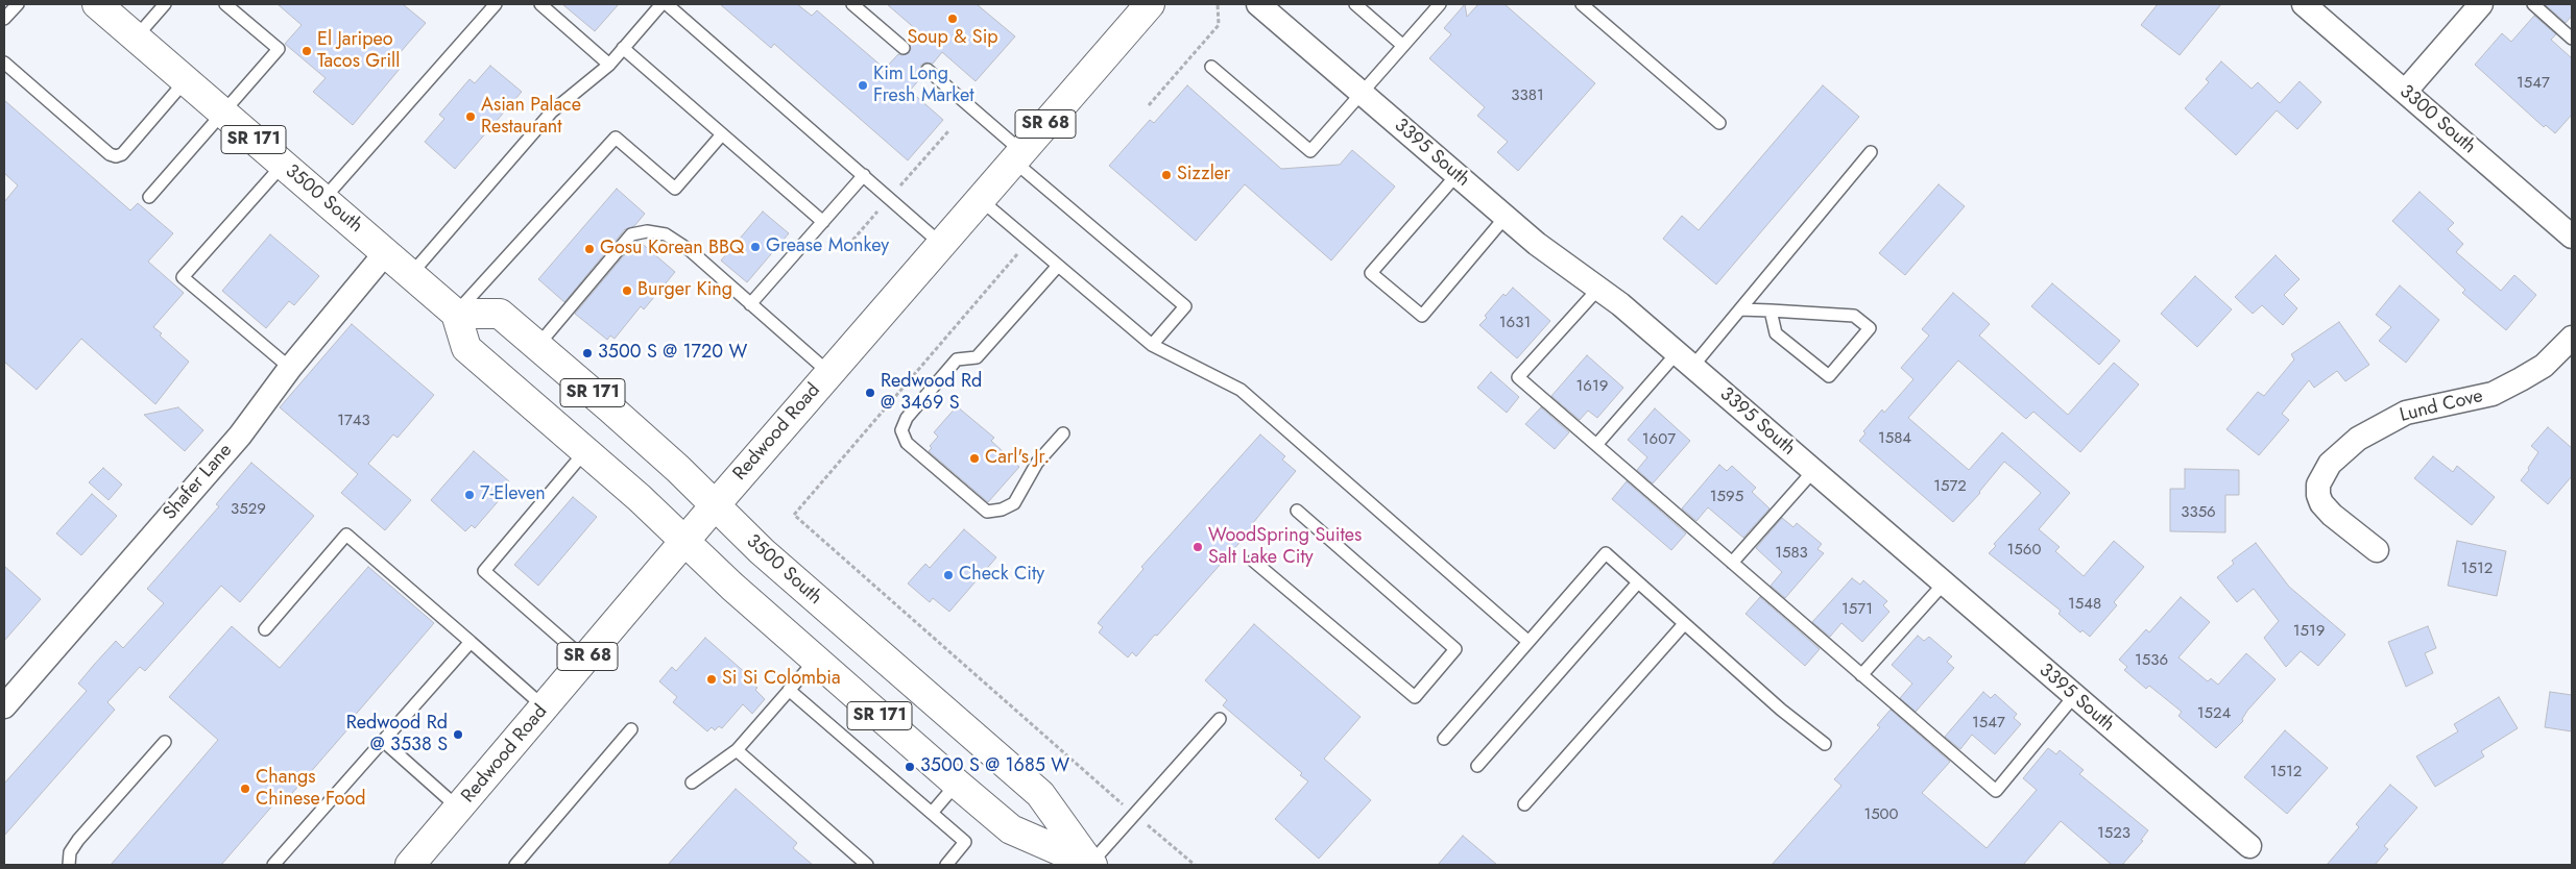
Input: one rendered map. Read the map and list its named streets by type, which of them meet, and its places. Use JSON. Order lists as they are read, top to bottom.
{
  "streets": {
    "main road": [
      "SR 68",
      "SR 171",
      "3500 South",
      "Redwood Road"
    ],
    "street": [
      "3300 South",
      "3395 South",
      "Lund Cove",
      "Shafer Lane"
    ]
  },
  "crossings": [
    ["3500 South", "Redwood Road"],
    ["3500 South", "Shafer Lane"]
  ],
  "places": [
    "Soup & Sip",
    "El Jaripeo Tacos Grill",
    "Kim Long Fresh Market",
    "Asian Palace Restaurant",
    "Sizzler",
    "Grease Monkey",
    "Gosu Korean BBQ",
    "Burger King",
    "3500 S @ 1720 W",
    "Redwood Rd @ 3469 S",
    "Carl's Jr.",
    "7-Eleven",
    "WoodSpring Suites Salt Lake City",
    "Check City",
    "Si Si Colombia",
    "Redwood Rd @ 3538 S",
    "3500 S @ 1685 W",
    "Changs Chinese Food"
  ],
  "house_numbers": [
    "1547",
    "3381",
    "1631",
    "1619",
    "1743",
    "1584",
    "1607",
    "1572",
    "1595",
    "3529",
    "3356",
    "1560",
    "1583",
    "1512",
    "1548",
    "1571",
    "1519",
    "1536",
    "1524",
    "1547",
    "1512",
    "1500",
    "1523"
  ]
}
